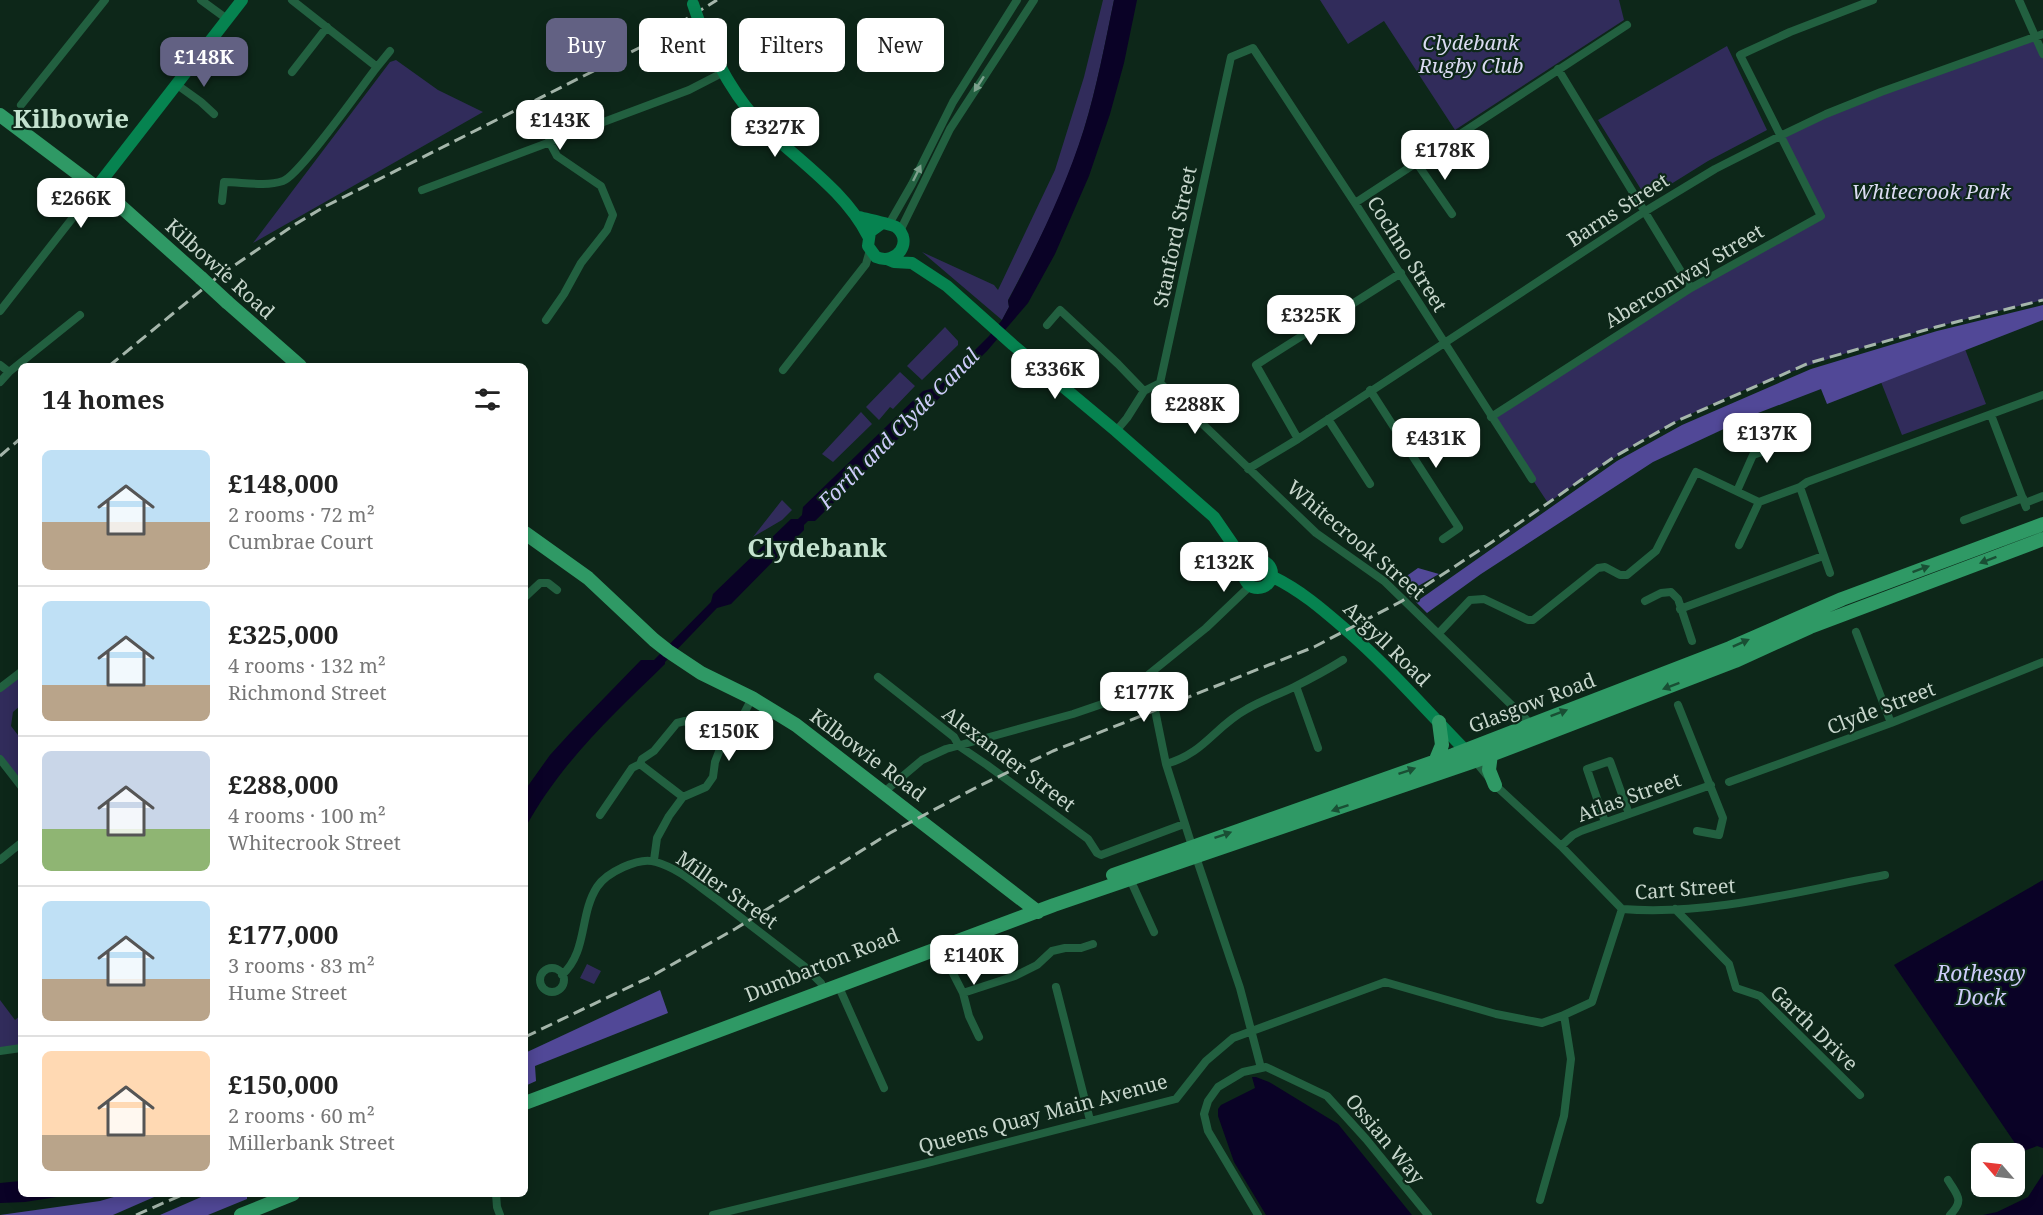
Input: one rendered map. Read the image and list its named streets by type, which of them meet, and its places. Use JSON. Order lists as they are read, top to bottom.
{
  "streets": {
    "main road": ["Kilbowie Road", "Glasgow Road", "Dumbarton Road"],
    "street": [
      "Barns Street",
      "Stanford Street",
      "Cochno Street",
      "Aberconway Street",
      "Whitecrook Street",
      "Argyll Road",
      "Clyde Street",
      "Alexander Street",
      "Atlas Street",
      "Cart Street",
      "Miller Street",
      "Garth Drive",
      "Queens Quay Main Avenue",
      "Ossian Way"
    ]
  },
  "crossings": [
    ["Barns Street", "Cochno Street"],
    ["Barns Street", "Aberconway Street"],
    ["Barns Street", "Whitecrook Street"],
    ["Stanford Street", "Cochno Street"],
    ["Stanford Street", "Whitecrook Street"],
    ["Cochno Street", "Aberconway Street"],
    ["Kilbowie Road", "Glasgow Road"],
    ["Kilbowie Road", "Dumbarton Road"],
    ["Whitecrook Street", "Glasgow Road"],
    ["Argyll Road", "Glasgow Road"],
    ["Glasgow Road", "Cart Street"],
    ["Glasgow Road", "Dumbarton Road"],
    ["Atlas Street", "Cart Street"],
    ["Cart Street", "Garth Drive"],
    ["Cart Street", "Queens Quay Main Avenue"],
    ["Miller Street", "Dumbarton Road"]
  ],
  "districts": ["Kilbowie", "Clydebank"],
  "water": ["Forth and Clyde Canal", "Rothesay Dock"],
  "parks": ["Clydebank Rugby Club", "Whitecrook Park"],
  "north": "top left",
  "page": {
    "chip": [
      "Buy",
      "Rent",
      "Filters",
      "New"
    ],
    "price": [
      "£148K",
      "£143K",
      "£327K",
      "£178K",
      "£266K",
      "£325K",
      "£336K",
      "£288K",
      "£137K",
      "£431K",
      "£132K",
      "£177K",
      "£150K",
      "£140K"
    ],
    "heading": "14 homes",
    "list": [
      {
        "name": "£148,000",
        "note": "2 rooms · 72 m² · Cumbrae Court"
      },
      {
        "name": "£325,000",
        "note": "4 rooms · 132 m² · Richmond Street"
      },
      {
        "name": "£288,000",
        "note": "4 rooms · 100 m² · Whitecrook Street"
      },
      {
        "name": "£177,000",
        "note": "3 rooms · 83 m² · Hume Street"
      },
      {
        "name": "£150,000",
        "note": "2 rooms · 60 m² · Millerbank Street"
      }
    ]
  }
}
